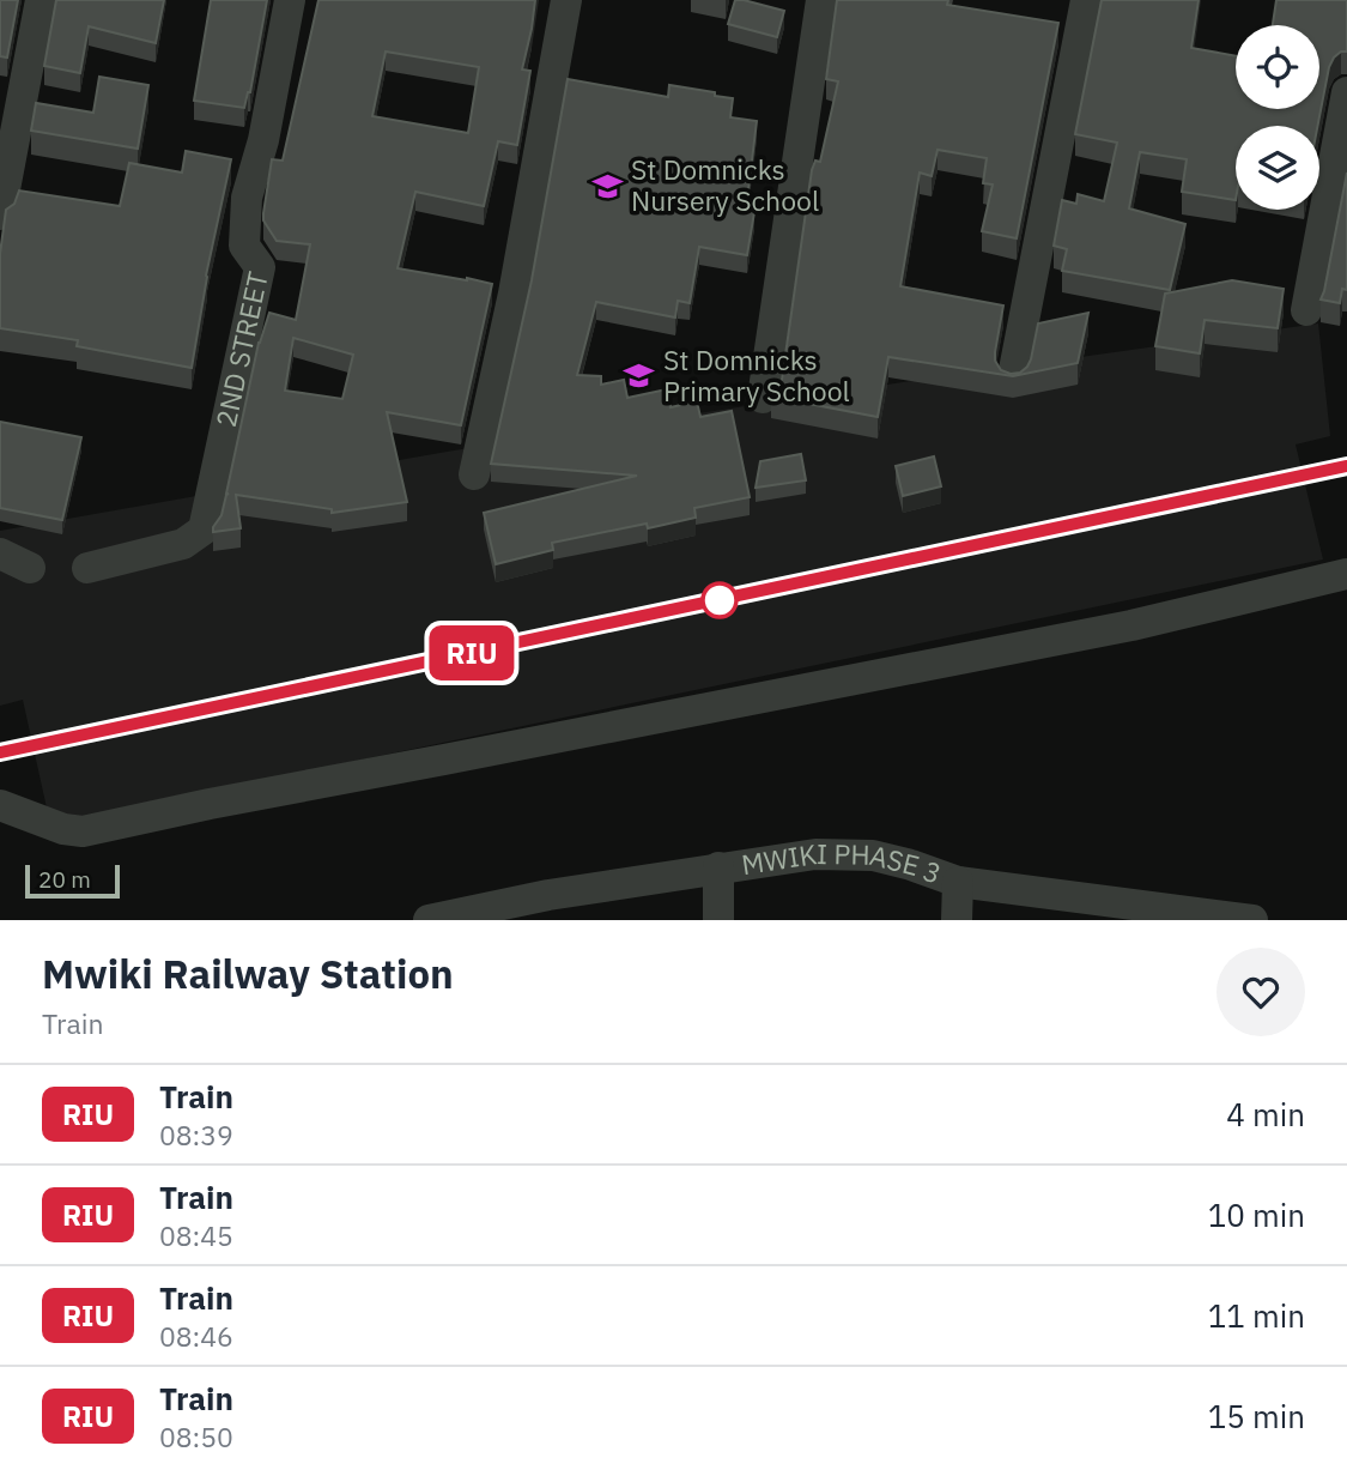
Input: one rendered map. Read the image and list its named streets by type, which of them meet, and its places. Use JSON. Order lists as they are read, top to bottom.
{
  "streets": {
    "street": ["2ND STREET", "MWIKI PHASE 3"]
  },
  "places": {
    "school or university": ["St Domnicks Nursery School", "St Domnicks Primary School"]
  },
  "scale_bar": "20 m",
  "page": {
    "on_map": "RIU",
    "scale": "20 m",
    "heading": ["Mwiki Railway Station", "Train"],
    "list": [
      {
        "mark": "RIU",
        "name": "Train",
        "note": "08:39",
        "value": "4 min"
      },
      {
        "mark": "RIU",
        "name": "Train",
        "note": "08:45",
        "value": "10 min"
      },
      {
        "mark": "RIU",
        "name": "Train",
        "note": "08:46",
        "value": "11 min"
      },
      {
        "mark": "RIU",
        "name": "Train",
        "note": "08:50",
        "value": "15 min"
      }
    ]
  }
}
